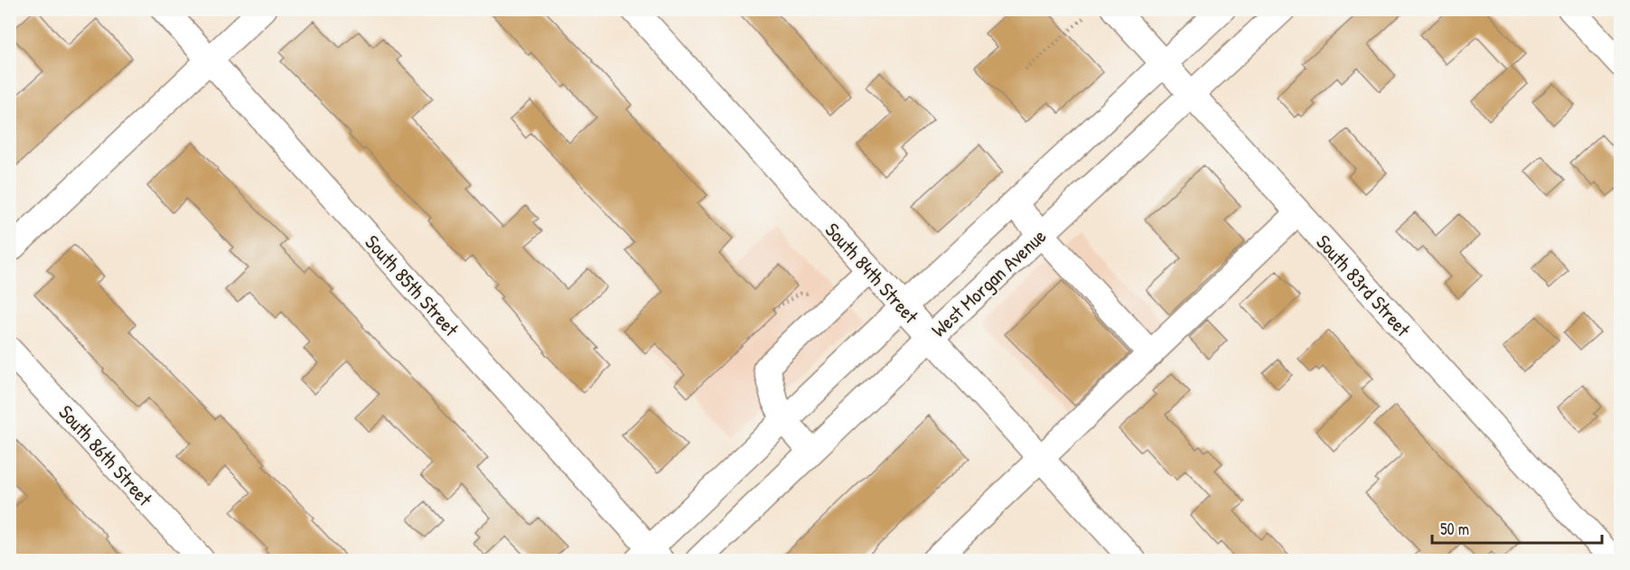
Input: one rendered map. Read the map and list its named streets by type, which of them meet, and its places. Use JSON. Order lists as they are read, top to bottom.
{
  "streets": {
    "street": [
      "South 84th Street",
      "West Morgan Avenue",
      "South 85th Street",
      "South 83rd Street",
      "South 86th Street"
    ]
  },
  "crossings": [
    ["South 84th Street", "West Morgan Avenue"],
    ["West Morgan Avenue", "South 85th Street"],
    ["West Morgan Avenue", "South 83rd Street"]
  ],
  "scale_bar": "50 m"
}
